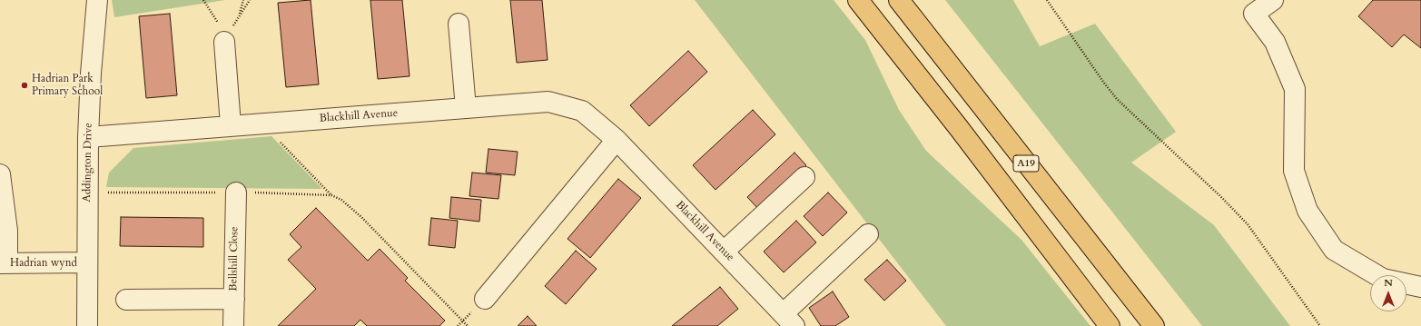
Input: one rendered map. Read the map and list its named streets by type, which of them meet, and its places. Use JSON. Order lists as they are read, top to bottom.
{
  "streets": {
    "highway": ["A19"],
    "street": [
      "Blackhill Avenue",
      "Addington Drive",
      "Bellshill Close",
      "Hadrian wynd"
    ]
  },
  "crossings": [
    ["Blackhill Avenue", "Addington Drive"],
    ["Addington Drive", "Hadrian wynd"]
  ],
  "places": ["Hadrian Park Primary School"],
  "north": "top"
}
